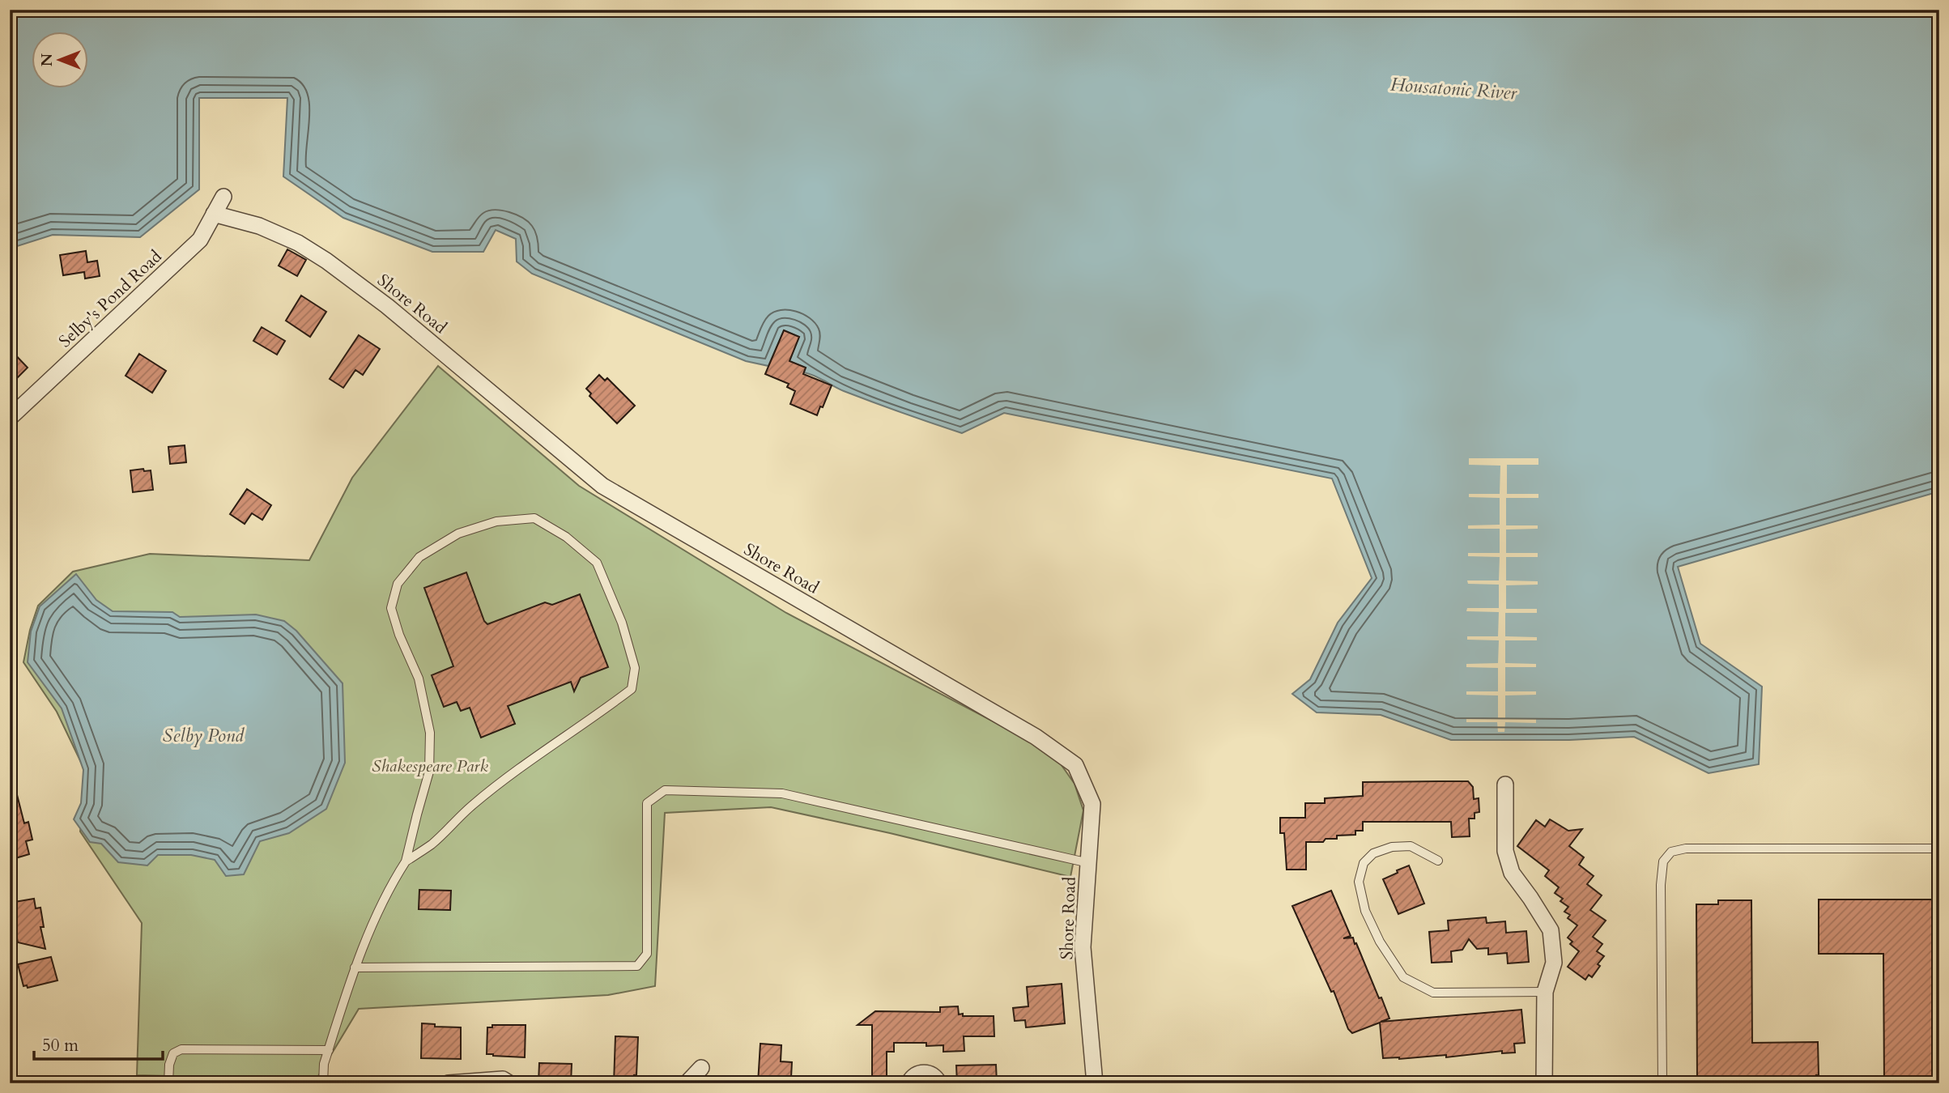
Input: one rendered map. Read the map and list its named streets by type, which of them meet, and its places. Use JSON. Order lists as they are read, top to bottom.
{
  "streets": {
    "street": ["Selby's Pond Road", "Shore Road"]
  },
  "crossings": [
    ["Selby's Pond Road", "Shore Road"]
  ],
  "water": ["Housatonic River", "Selby Pond"],
  "parks": ["Shakespeare Park"],
  "scale_bar": "50 m",
  "north": "left"
}
